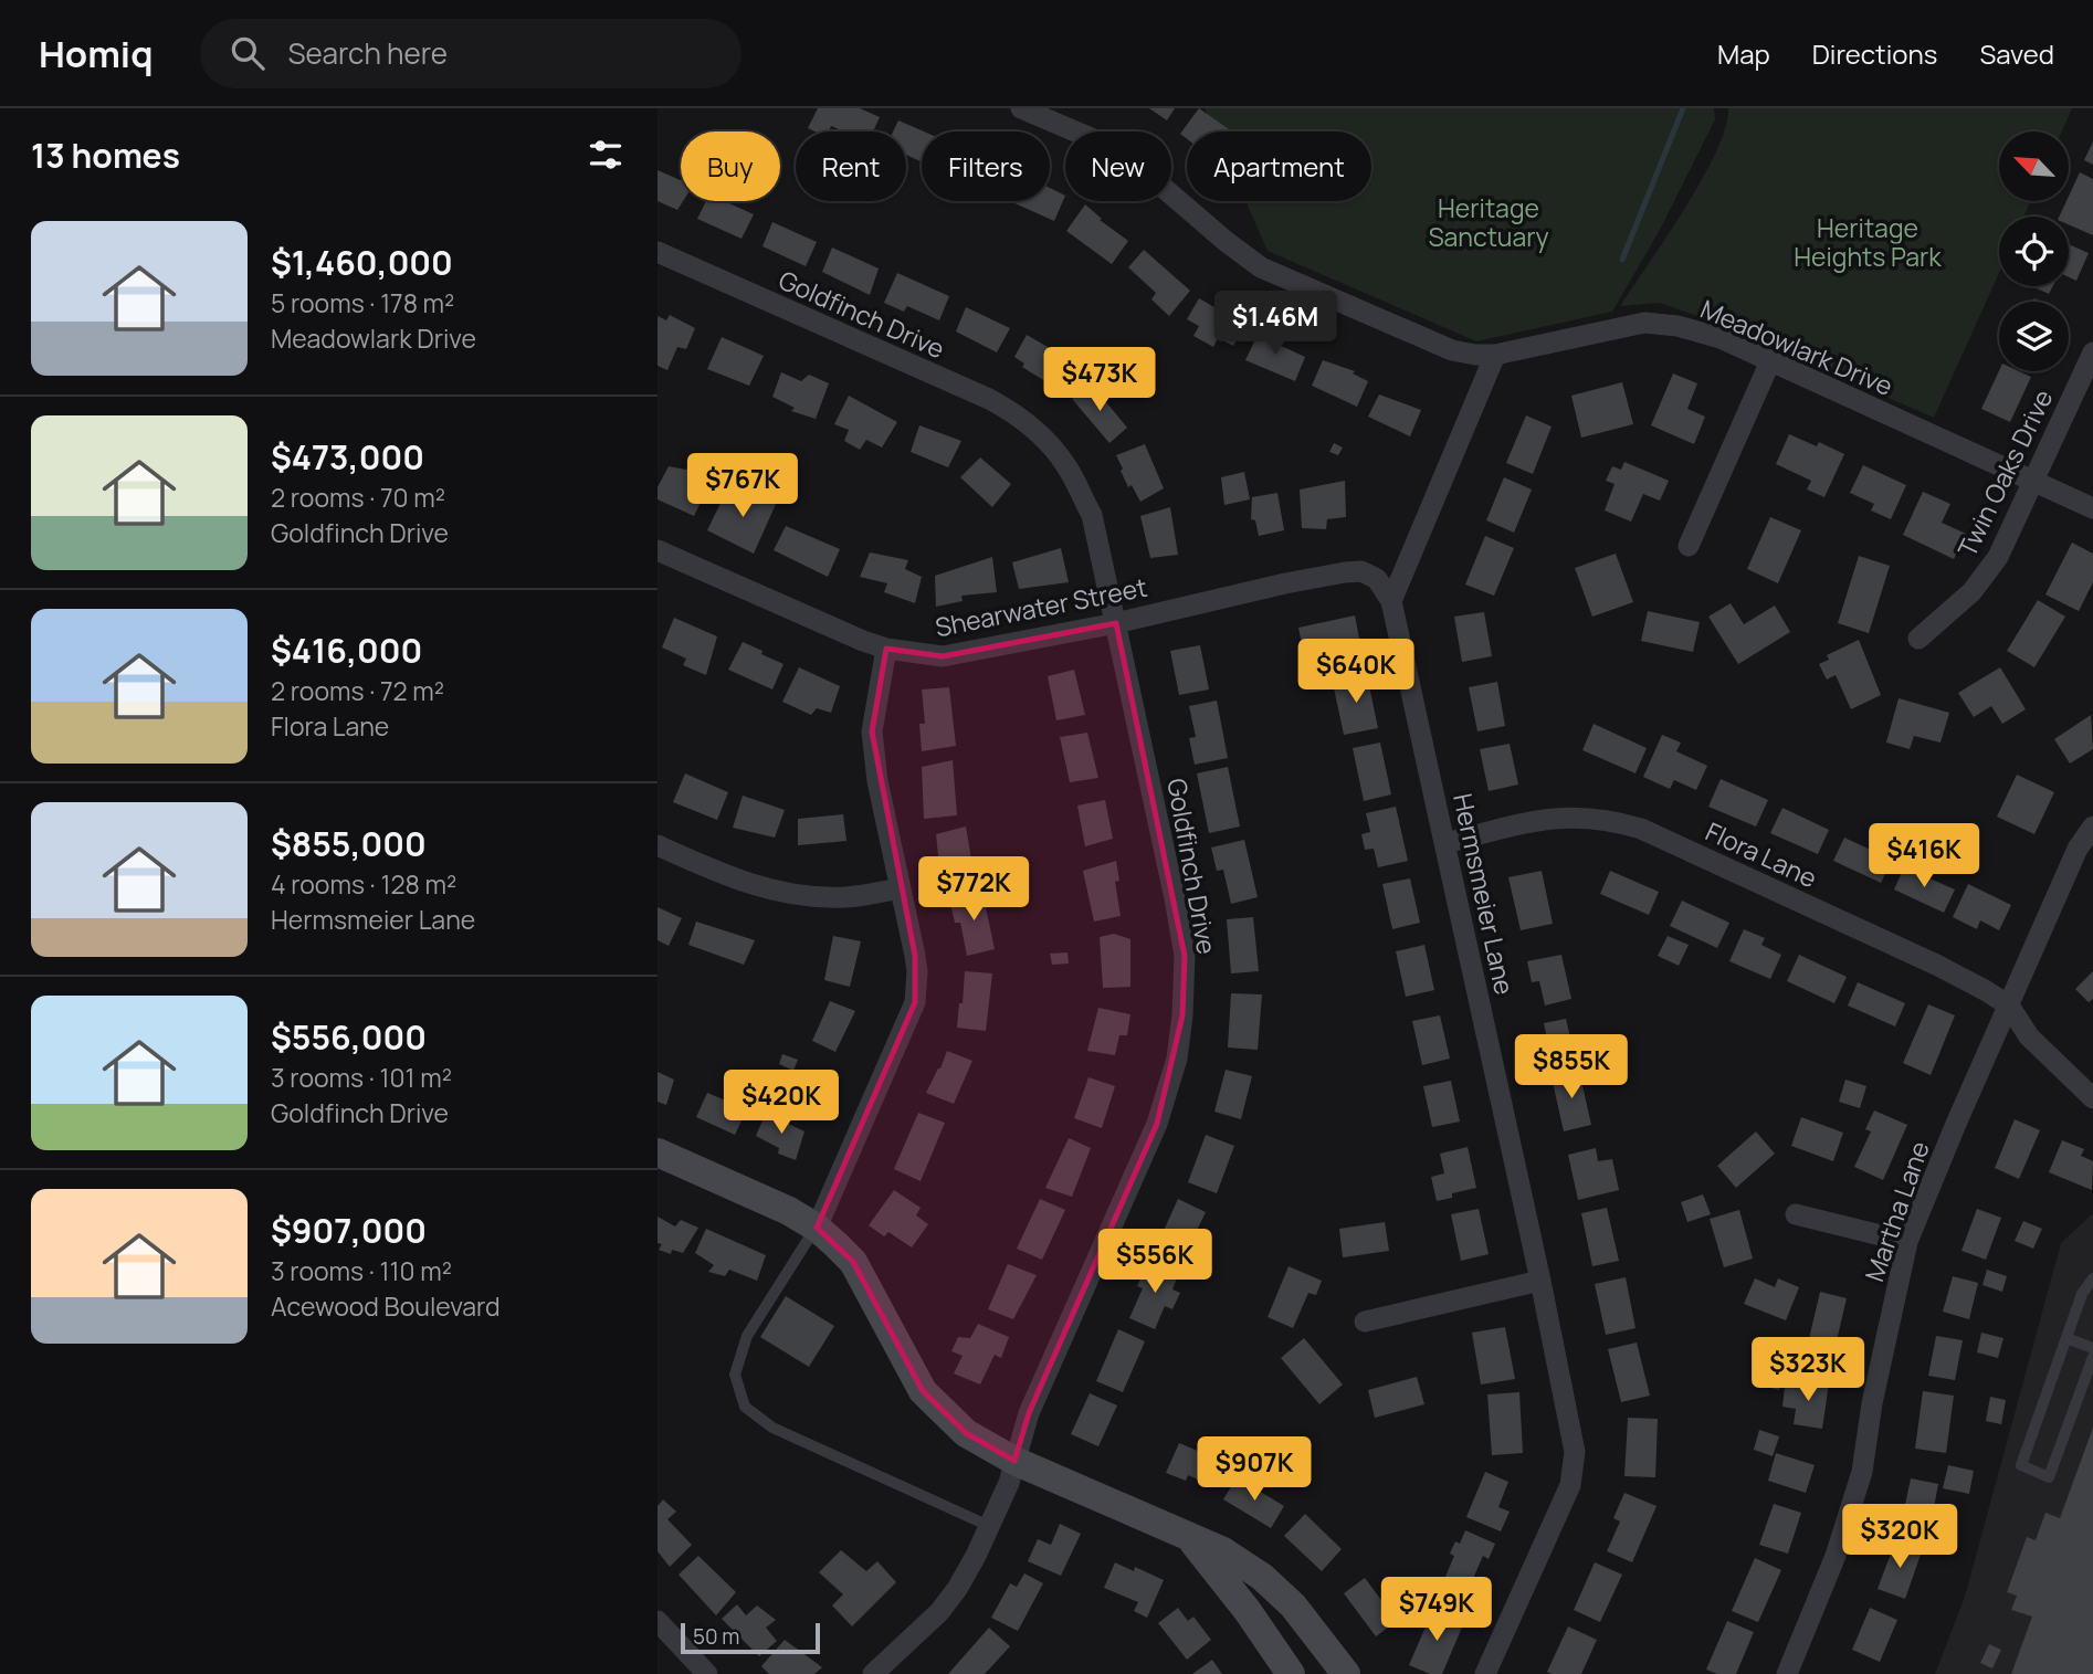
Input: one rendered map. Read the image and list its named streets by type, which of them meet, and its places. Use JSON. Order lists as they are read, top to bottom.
{
  "streets": {
    "street": [
      "Goldfinch Drive",
      "Meadowlark Drive",
      "Twin Oaks Drive",
      "Shearwater Street",
      "Flora Lane",
      "Hermsmeier Lane",
      "Martha Lane"
    ]
  },
  "crossings": [
    ["Goldfinch Drive", "Shearwater Street"],
    ["Meadowlark Drive", "Twin Oaks Drive"],
    ["Shearwater Street", "Hermsmeier Lane"],
    ["Flora Lane", "Hermsmeier Lane"],
    ["Flora Lane", "Martha Lane"]
  ],
  "parks": ["Heritage Sanctuary", "Heritage Heights Park"],
  "scale_bar": "50 m",
  "north": "top left",
  "page": {
    "header": "Homiq",
    "search": "Search here",
    "nav": ["Map", "Directions", "Saved"],
    "heading": "13 homes",
    "chip": [
      "Buy",
      "Rent",
      "Filters",
      "New",
      "Apartment"
    ],
    "list": [
      {
        "name": "$1,460,000",
        "note": "5 rooms · 178 m² · Meadowlark Drive"
      },
      {
        "name": "$473,000",
        "note": "2 rooms · 70 m² · Goldfinch Drive"
      },
      {
        "name": "$416,000",
        "note": "2 rooms · 72 m² · Flora Lane"
      },
      {
        "name": "$855,000",
        "note": "4 rooms · 128 m² · Hermsmeier Lane"
      },
      {
        "name": "$556,000",
        "note": "3 rooms · 101 m² · Goldfinch Drive"
      },
      {
        "name": "$907,000",
        "note": "3 rooms · 110 m² · Acewood Boulevard"
      }
    ],
    "price": [
      "$1.46M",
      "$473K",
      "$767K",
      "$640K",
      "$416K",
      "$772K",
      "$855K",
      "$420K",
      "$556K",
      "$323K",
      "$907K",
      "$320K",
      "$749K"
    ],
    "scale": "50 m"
  }
}
